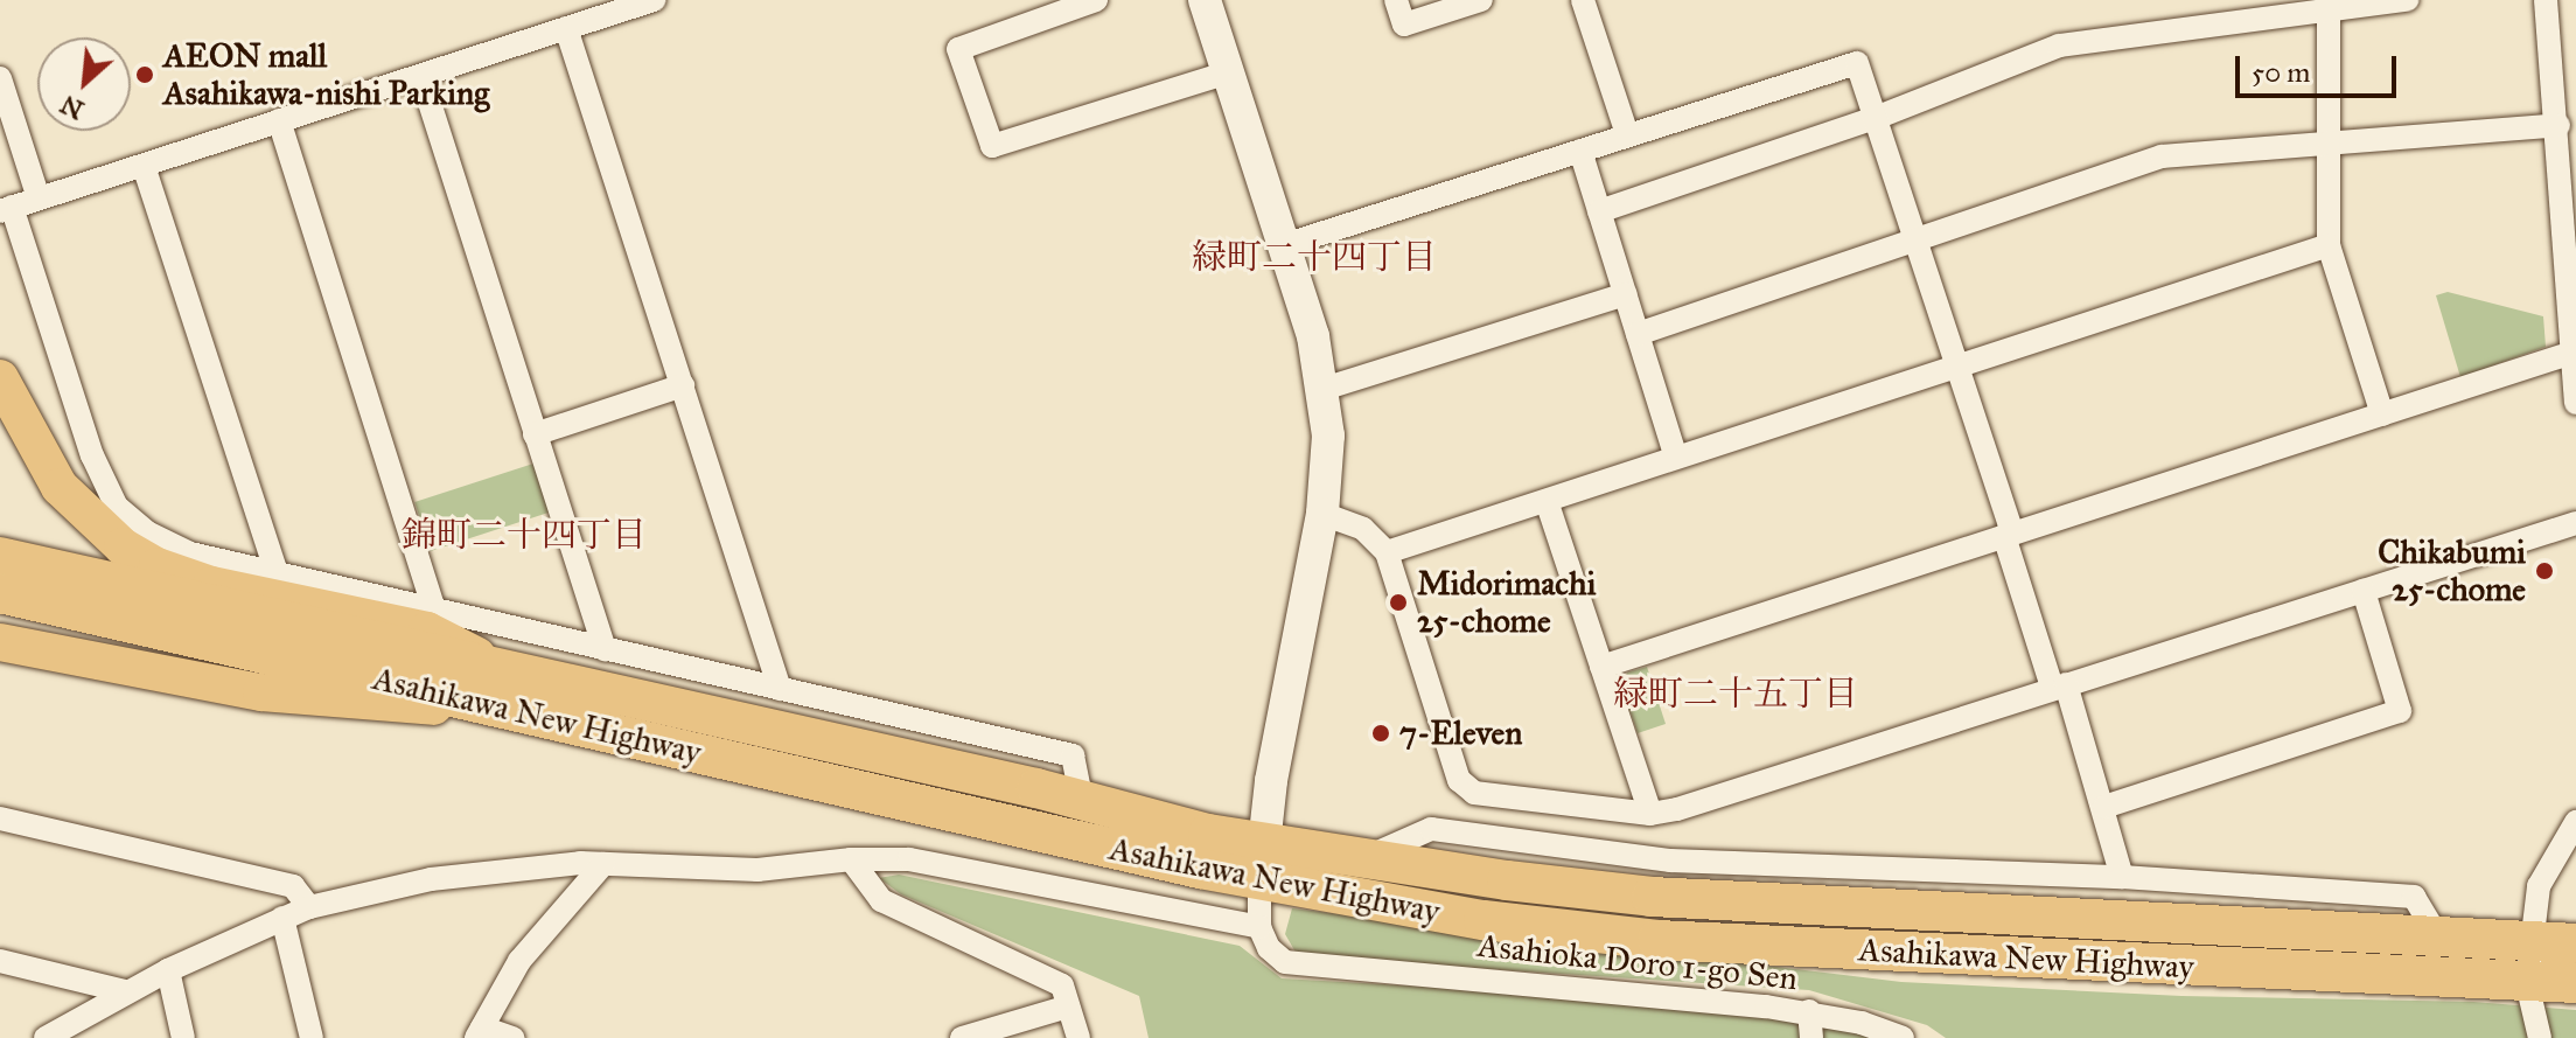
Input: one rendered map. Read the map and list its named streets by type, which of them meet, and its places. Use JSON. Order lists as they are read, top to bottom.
{
  "streets": {
    "highway": ["Asahikawa New Highway"],
    "street": ["Asahioka Doro 1-go Sen"]
  },
  "districts": ["緑町二十四丁目", "錦町二十四丁目", "緑町二十五丁目"],
  "places": [
    "AEON mall Asahikawa-nishi Parking",
    "Chikabumi 25-chome",
    "Midorimachi 25-chome",
    "7-Eleven"
  ],
  "scale_bar": "50 m",
  "north": "bottom left"
}
